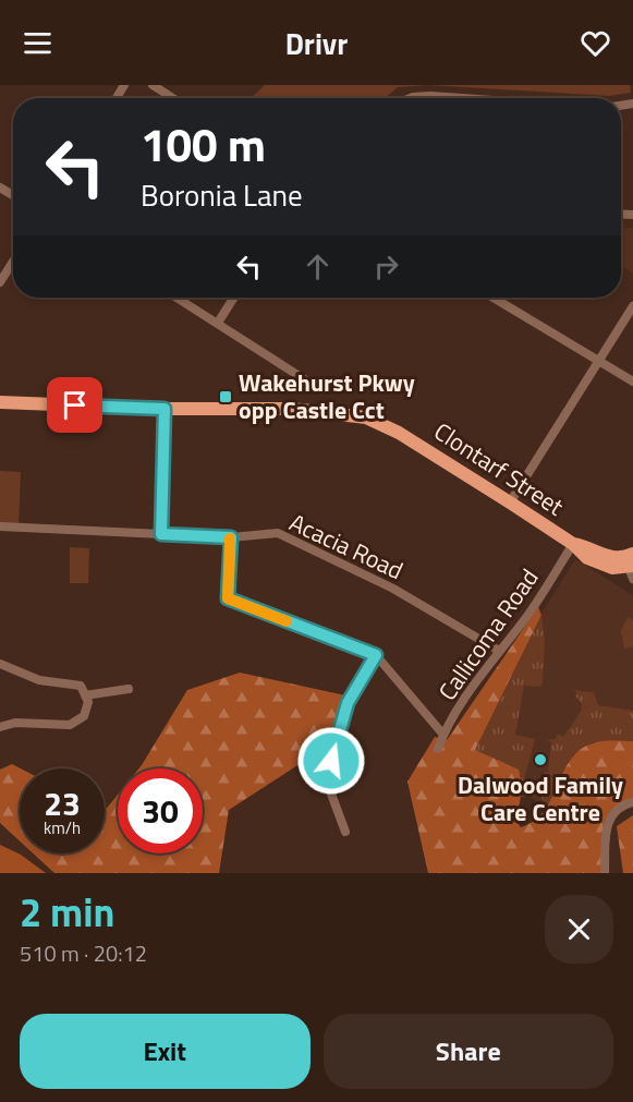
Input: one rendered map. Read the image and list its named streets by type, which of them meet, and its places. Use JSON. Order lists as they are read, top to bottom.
{
  "streets": {
    "main road": ["Clontarf Street"],
    "street": ["Acacia Road", "Callicoma Road"]
  },
  "crossings": [
    ["Clontarf Street", "Callicoma Road"],
    ["Acacia Road", "Callicoma Road"]
  ],
  "places": {
    "transit": ["Wakehurst Pkwy opp Castle Cct"],
    "other": ["Dalwood Family Care Centre"]
  },
  "page": {
    "header": "Drivr",
    "turn": ["100 m", "Boronia Lane"],
    "speed": "23 km/h",
    "limit": "30",
    "heading": ["2 min", "510 m · 20:12"],
    "buttons": ["Exit", "Share"]
  }
}
